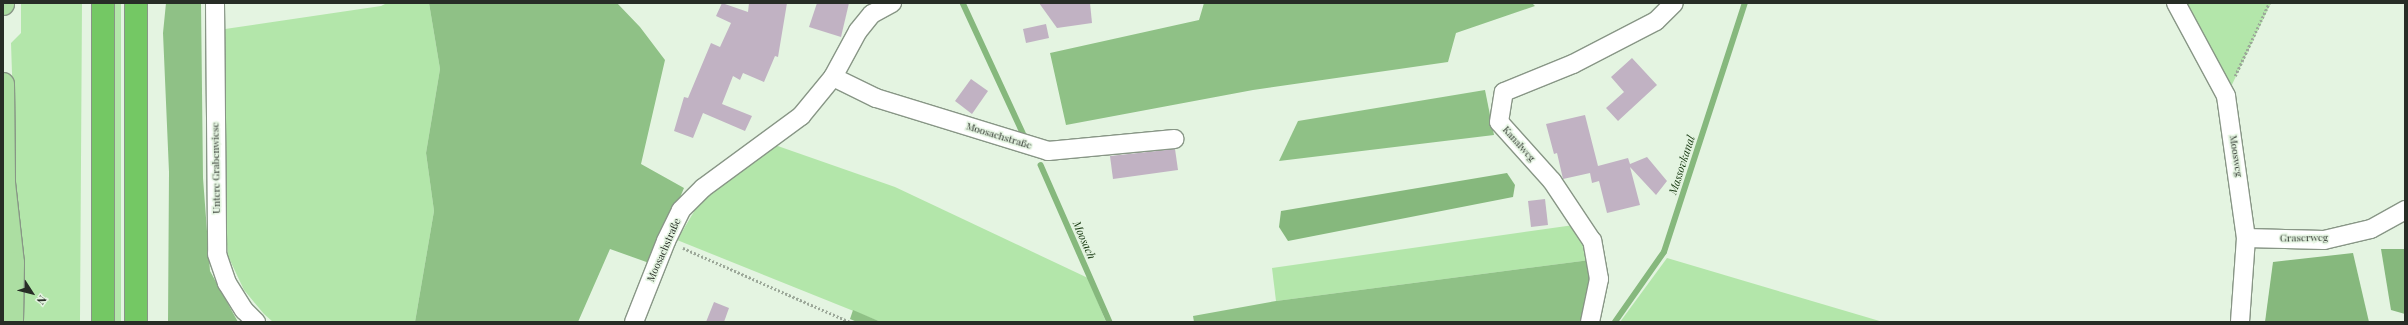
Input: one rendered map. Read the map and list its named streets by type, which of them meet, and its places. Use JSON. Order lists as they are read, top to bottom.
{
  "streets": {
    "street": [
      "Moosachstraße",
      "Kanalweg",
      "Moosweg",
      "Untere Grabenwiese",
      "Graserweg"
    ]
  },
  "crossings": [
    ["Moosweg", "Graserweg"]
  ],
  "water": ["Massovkanal", "Moosach"],
  "north": "bottom right"
}
